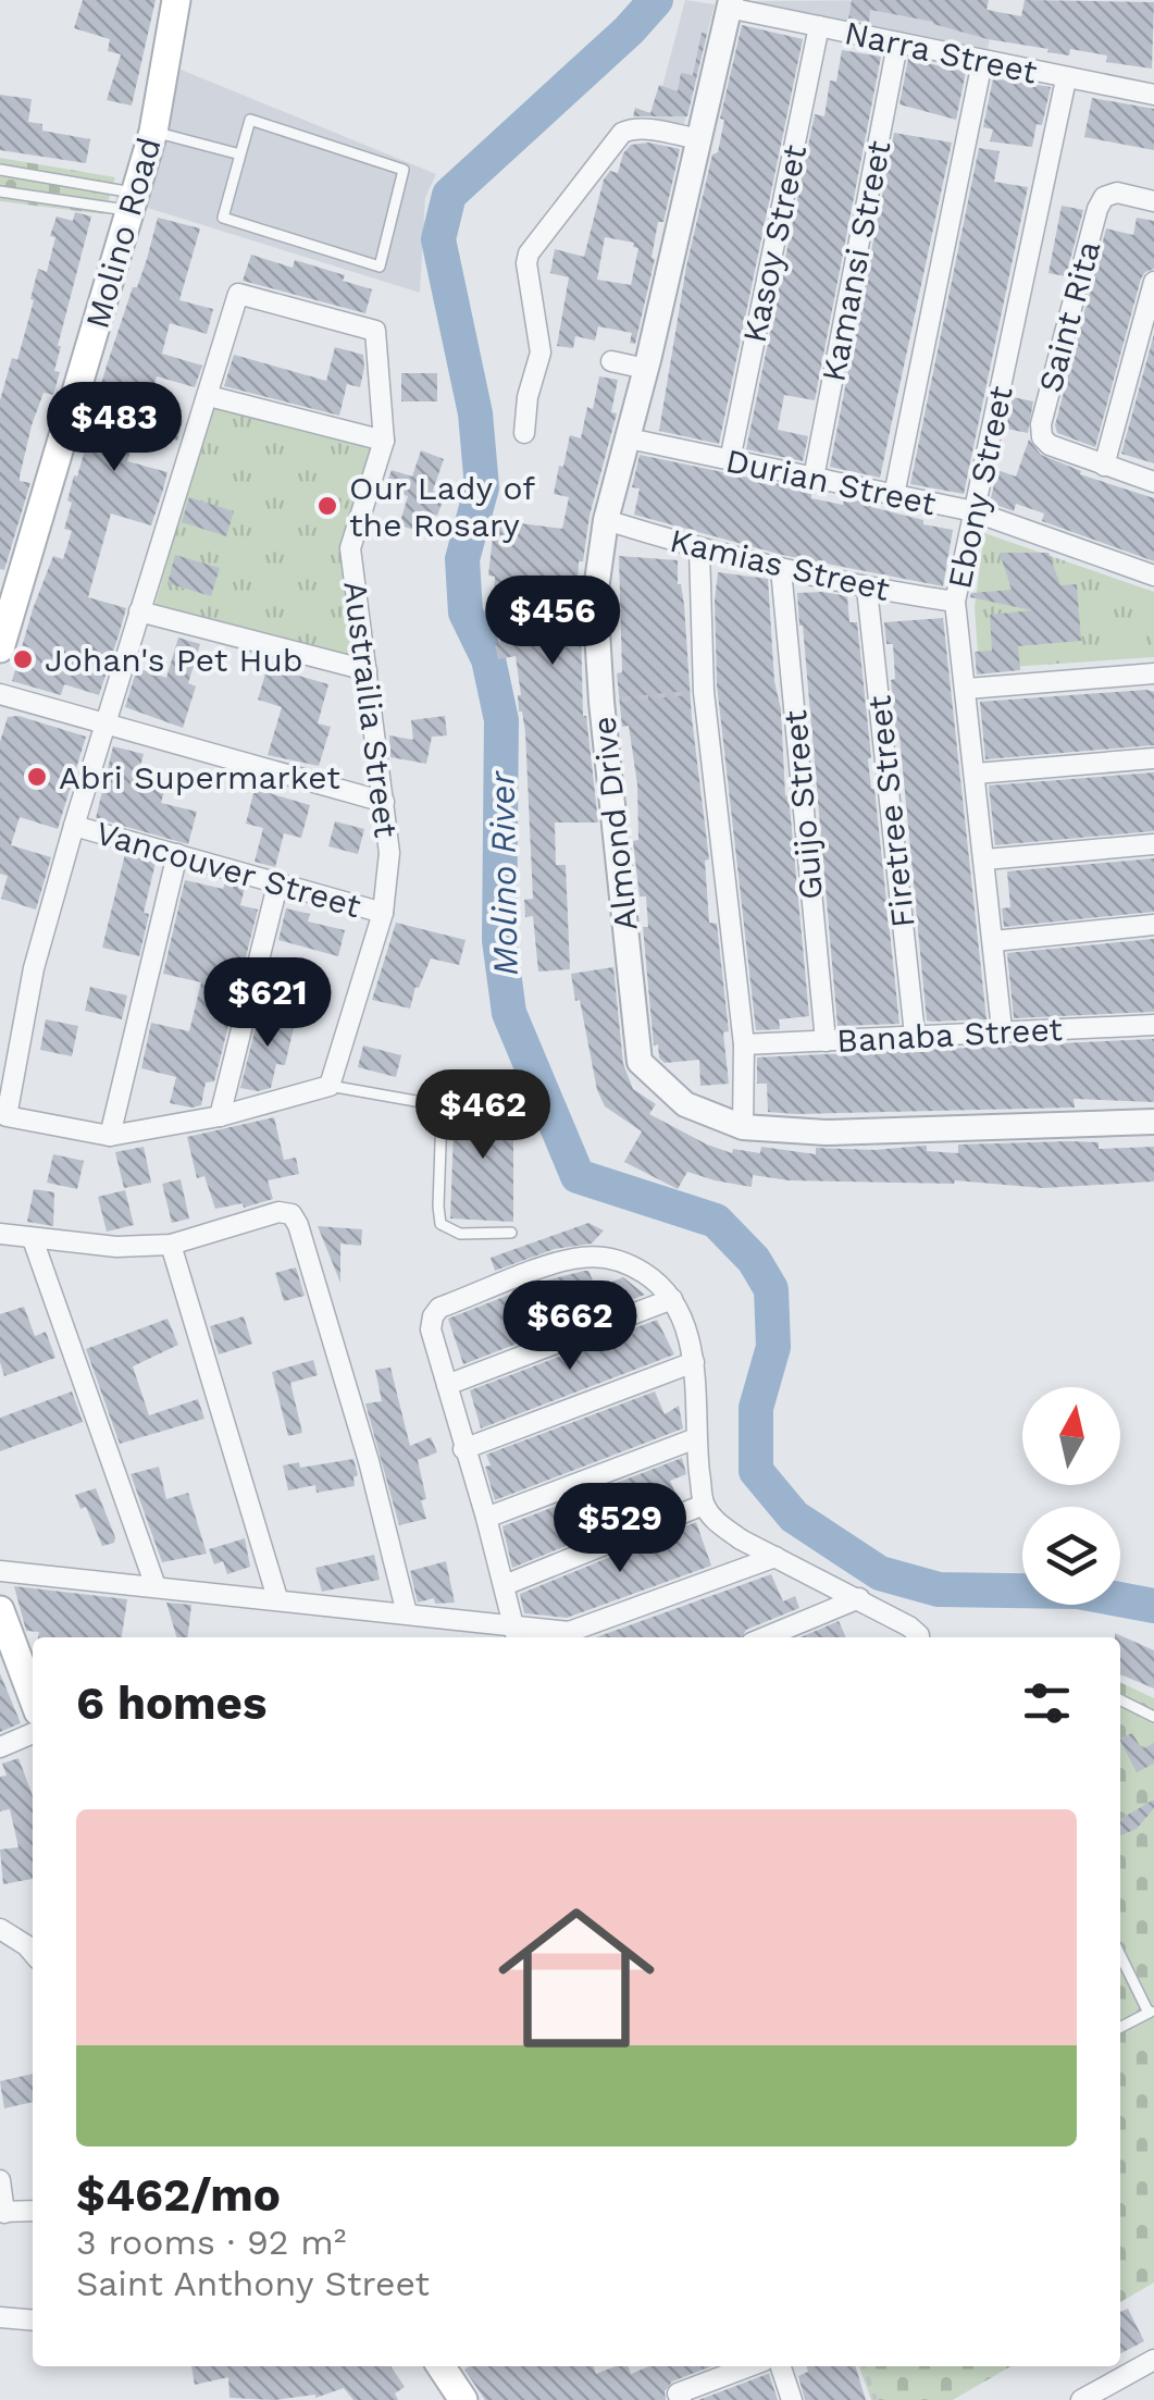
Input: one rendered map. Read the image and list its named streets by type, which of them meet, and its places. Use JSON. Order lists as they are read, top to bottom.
{
  "streets": {
    "main road": ["Molino Road"],
    "street": [
      "Narra Street",
      "Kasoy Street",
      "Kamansi Street",
      "Saint Rita",
      "Durian Street",
      "Ebony Street",
      "Kamias Street",
      "Austrailia Street",
      "Guijo Street",
      "Firetree Street",
      "Almond Drive",
      "Vancouver Street",
      "Banaba Street"
    ]
  },
  "crossings": [
    ["Narra Street", "Kasoy Street"],
    ["Narra Street", "Kamansi Street"],
    ["Narra Street", "Ebony Street"],
    ["Narra Street", "Almond Drive"],
    ["Kasoy Street", "Durian Street"],
    ["Kamansi Street", "Durian Street"],
    ["Durian Street", "Ebony Street"],
    ["Durian Street", "Almond Drive"],
    ["Ebony Street", "Kamias Street"],
    ["Ebony Street", "Banaba Street"],
    ["Kamias Street", "Guijo Street"],
    ["Kamias Street", "Firetree Street"],
    ["Kamias Street", "Almond Drive"],
    ["Austrailia Street", "Vancouver Street"],
    ["Guijo Street", "Banaba Street"],
    ["Firetree Street", "Banaba Street"]
  ],
  "water": ["Molino River"],
  "places": ["Our Lady of the Rosary", "Johan's Pet Hub", "Abri Supermarket"],
  "north": "top",
  "page": {
    "price": [
      "$483",
      "$456",
      "$621",
      "$462",
      "$662",
      "$529"
    ],
    "heading": "6 homes",
    "list": [
      {
        "name": "$462/mo",
        "note": "3 rooms · 92 m² · Saint Anthony Street"
      }
    ]
  }
}
